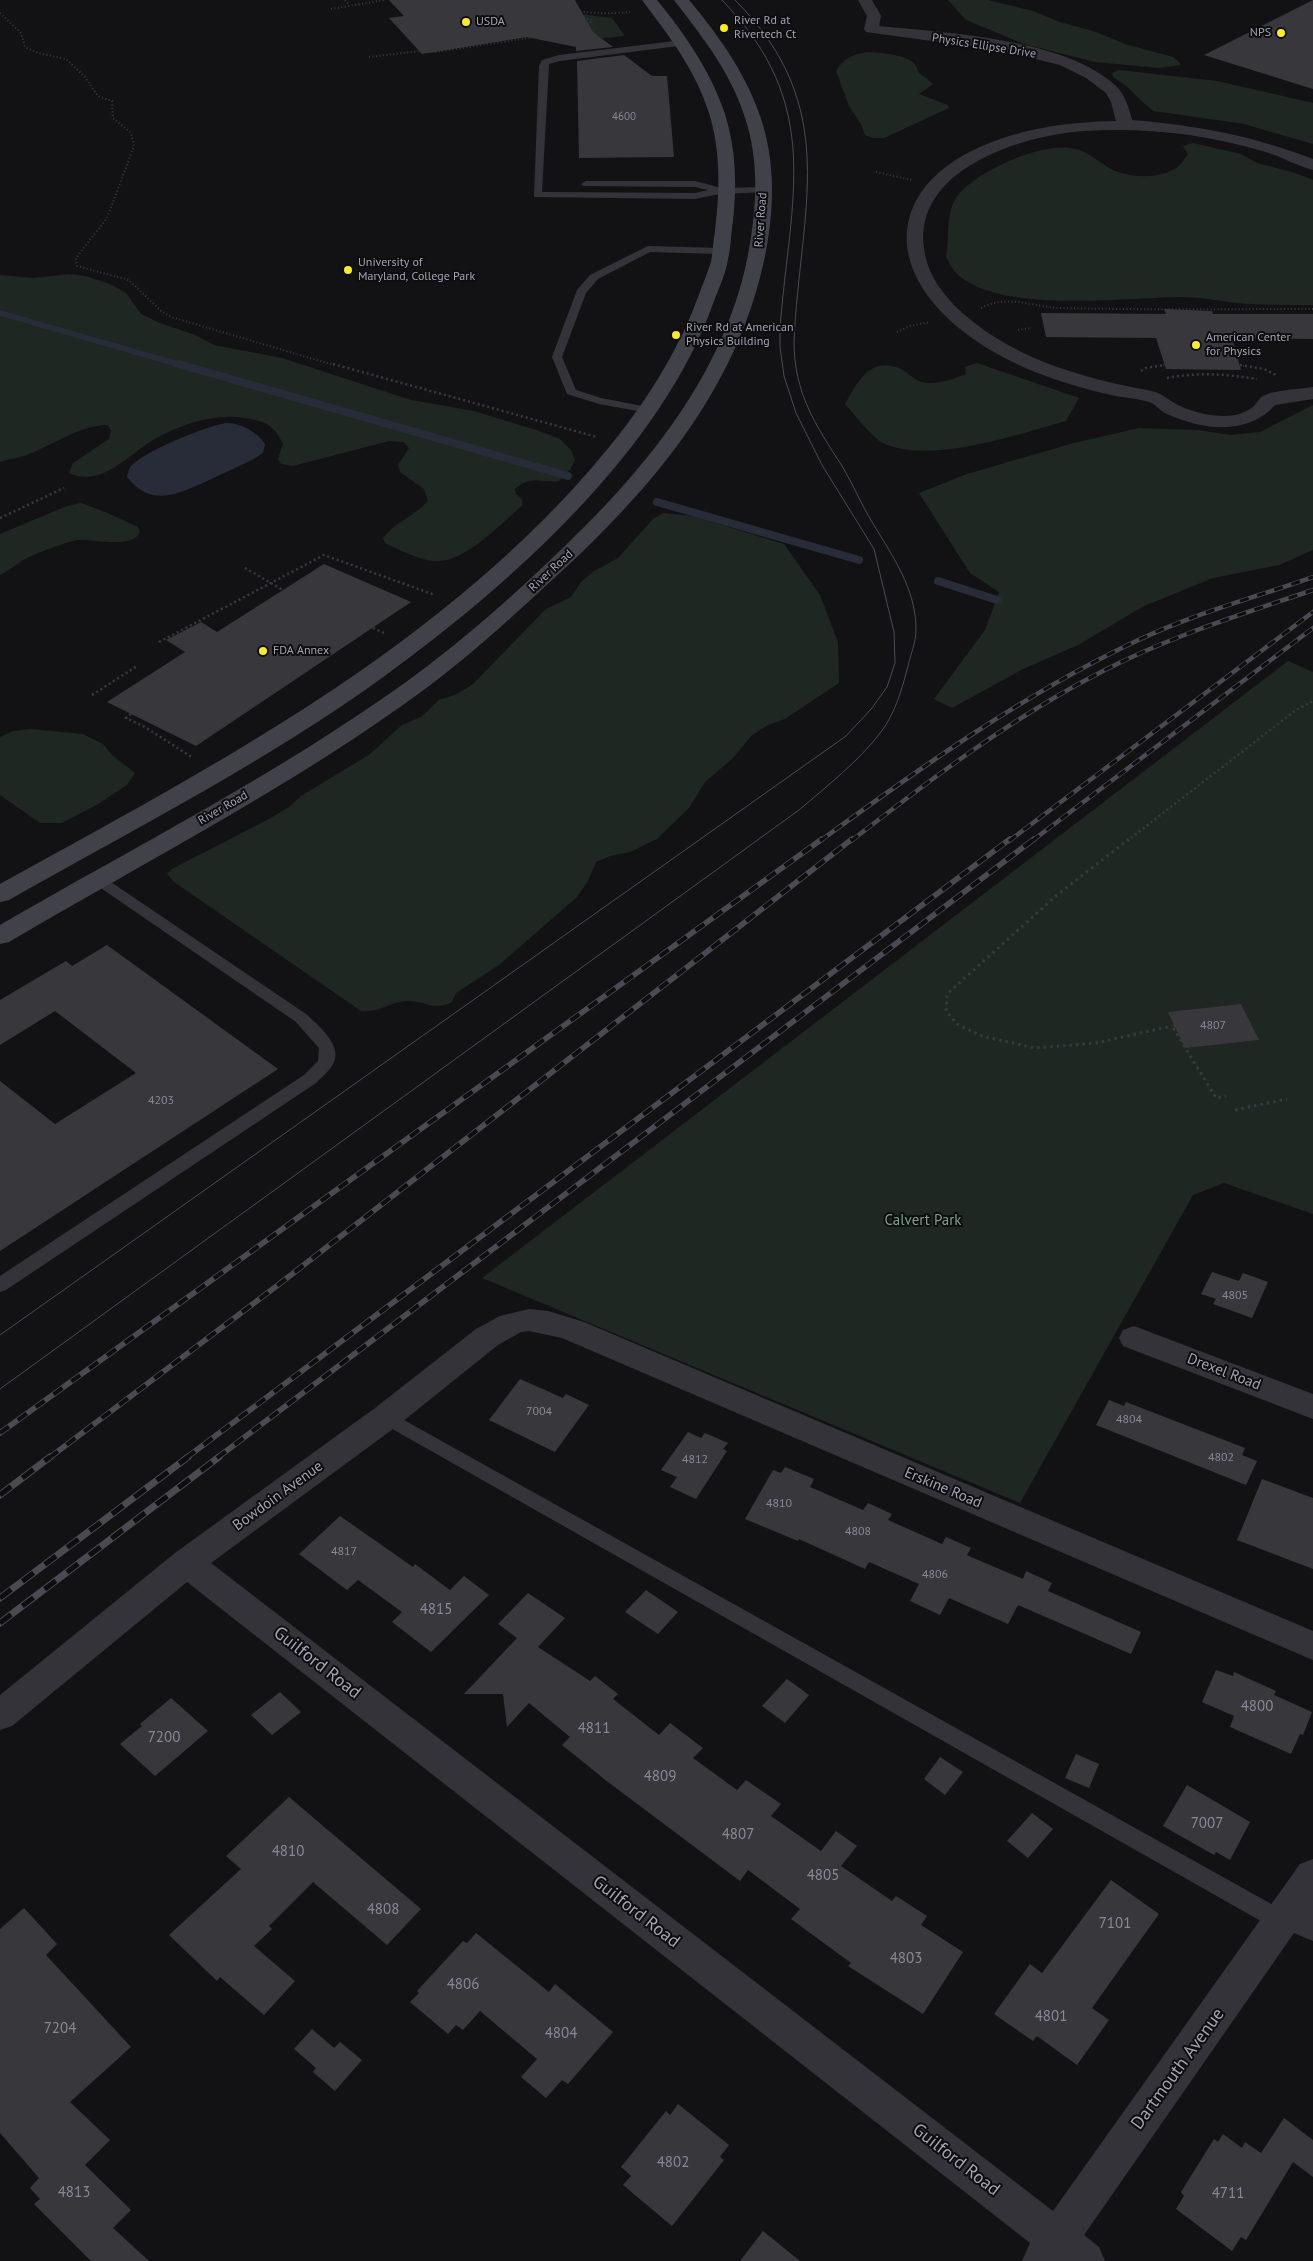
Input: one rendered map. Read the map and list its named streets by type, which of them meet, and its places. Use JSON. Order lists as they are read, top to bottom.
{
  "streets": {
    "street": [
      "Physics Ellipse Drive",
      "River Road",
      "Drexel Road",
      "Erskine Road",
      "Bowdoin Avenue",
      "Guilford Road",
      "Dartmouth Avenue"
    ]
  },
  "crossings": [
    ["Erskine Road", "Bowdoin Avenue"],
    ["Bowdoin Avenue", "Guilford Road"],
    ["Guilford Road", "Dartmouth Avenue"]
  ],
  "parks": ["Calvert Park"],
  "places": [
    "USDA",
    "River Rd at Rivertech Ct",
    "NPS",
    "University of Maryland, College Park",
    "River Rd at American Physics Building",
    "American Center for Physics",
    "FDA Annex"
  ],
  "house_numbers": [
    "4600",
    "4807",
    "4203",
    "4805",
    "7004",
    "4804",
    "4802",
    "4812",
    "4810",
    "4808",
    "4817",
    "4806",
    "4815",
    "4800",
    "4811",
    "7200",
    "4809",
    "7007",
    "4807",
    "4810",
    "4805",
    "4808",
    "7101",
    "4803",
    "4806",
    "4801",
    "7204",
    "4804",
    "4802",
    "4813",
    "4711"
  ]
}
